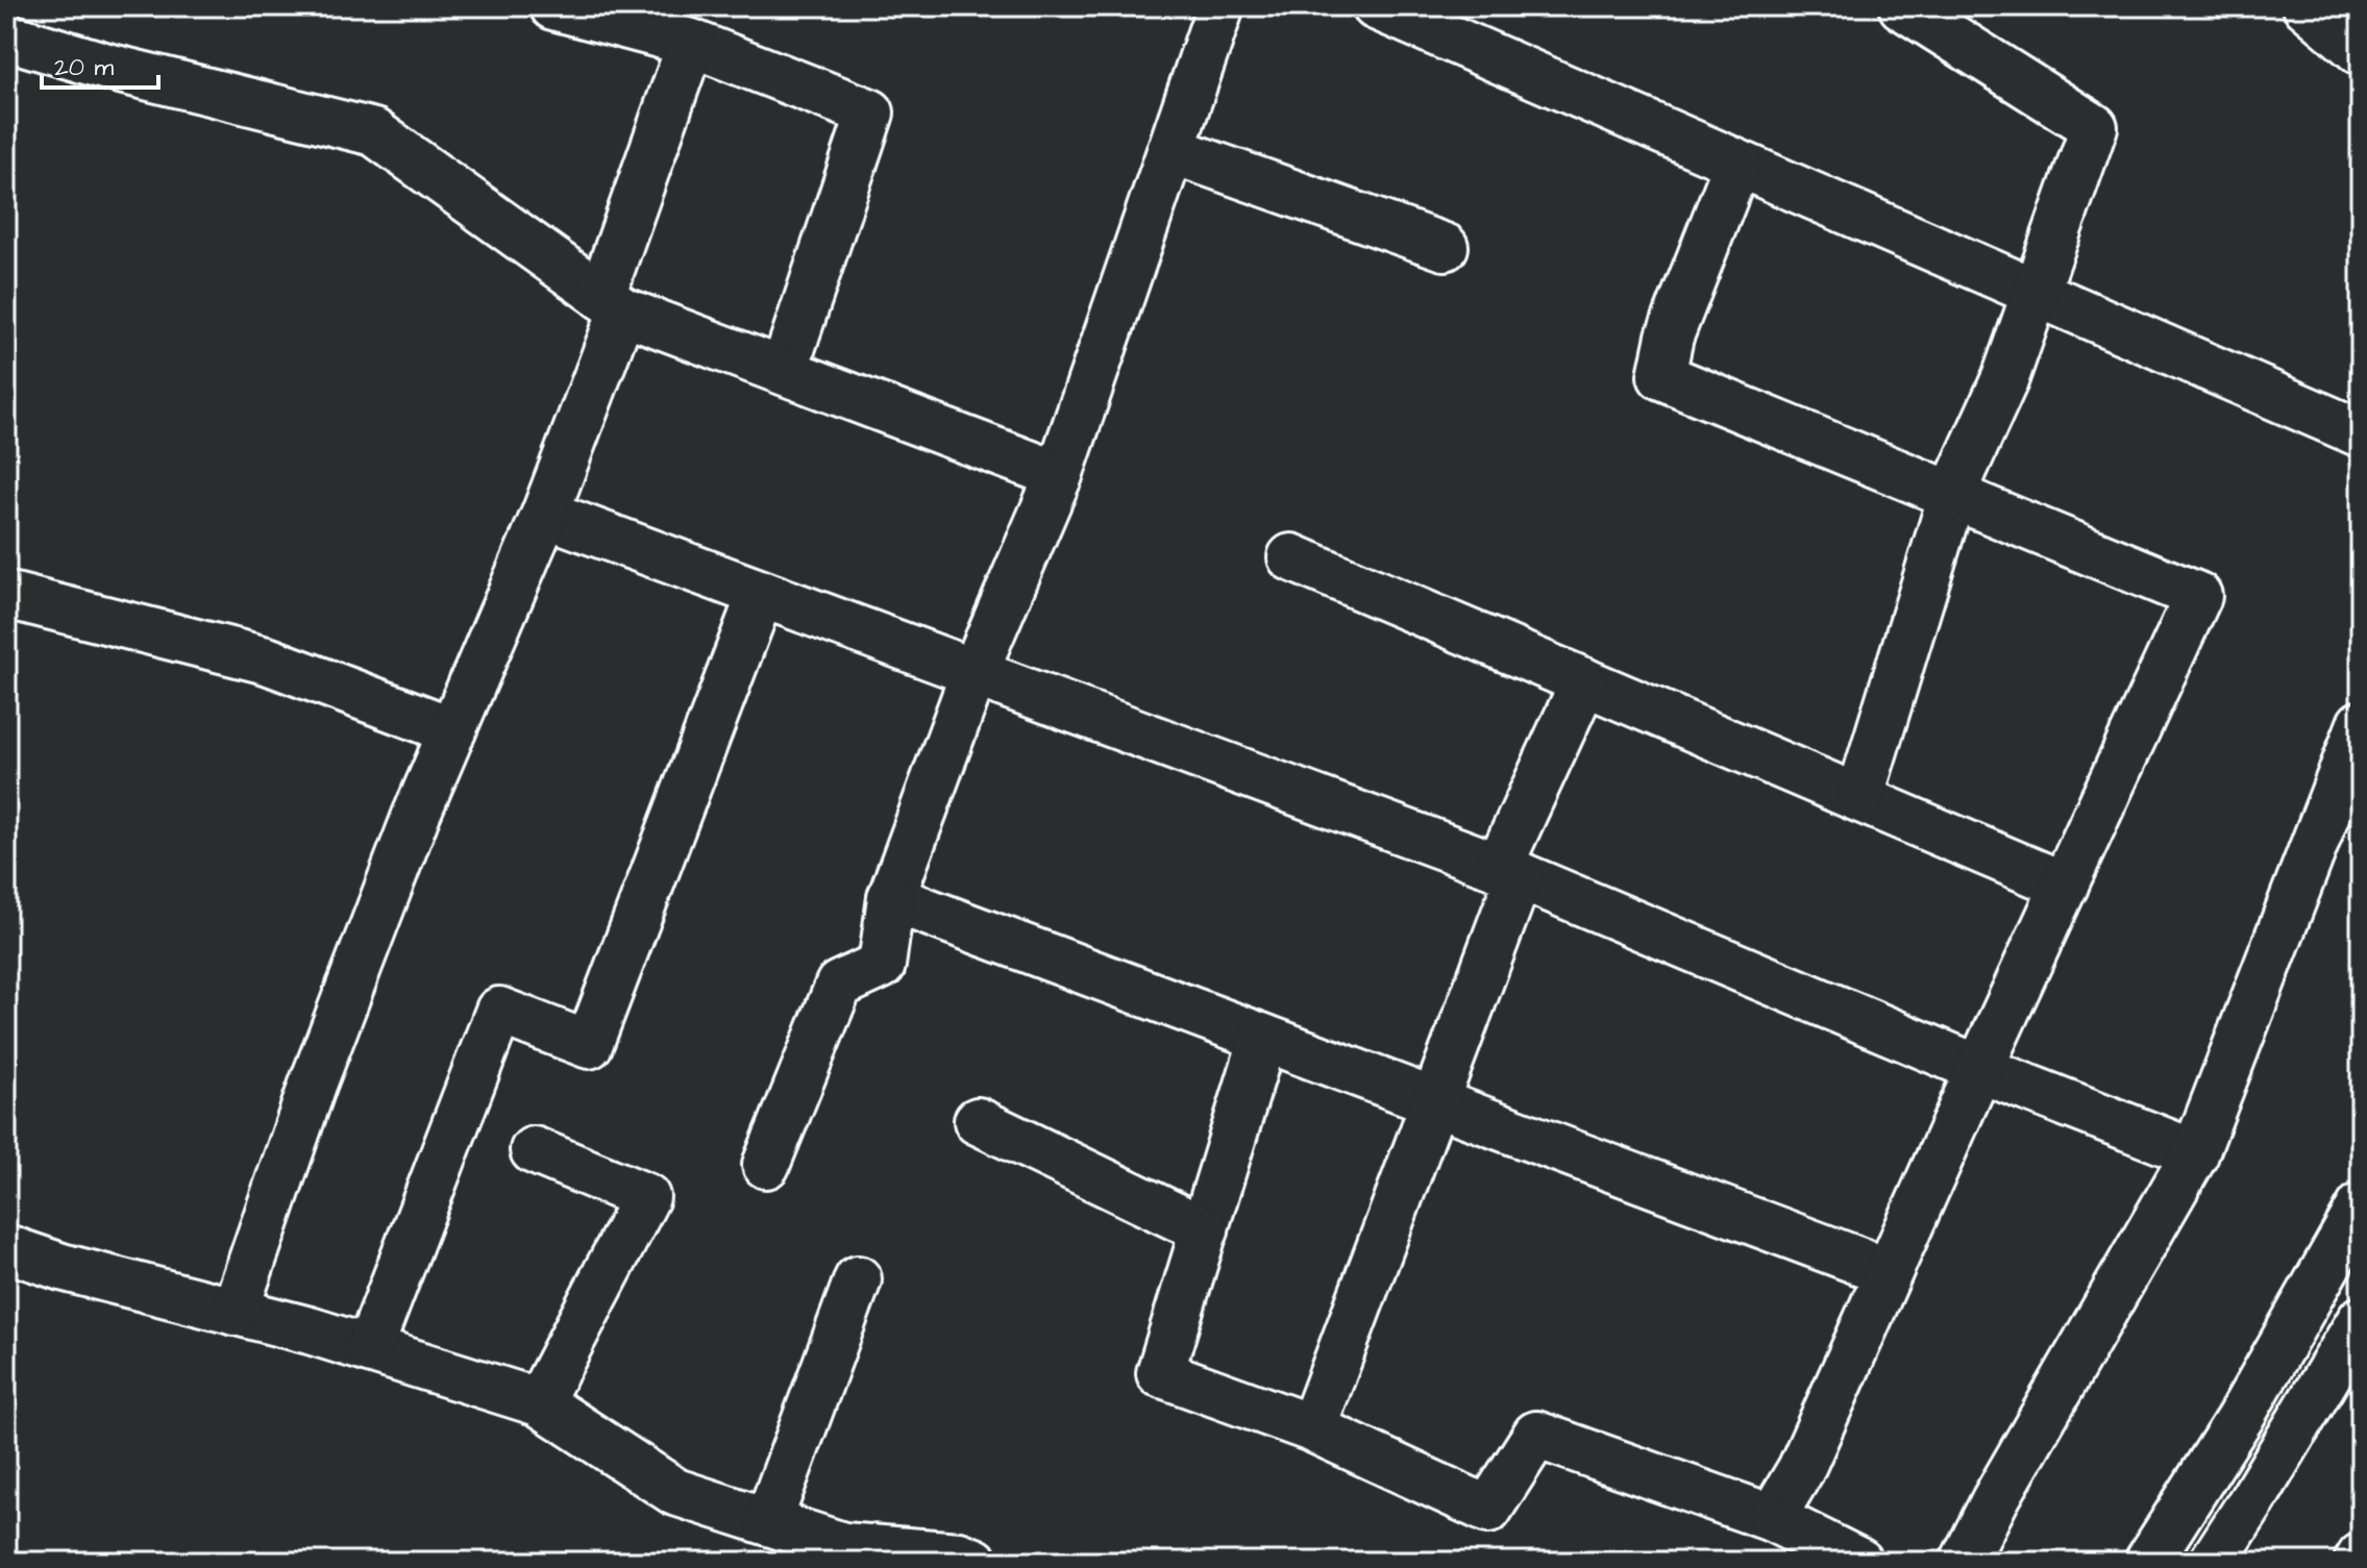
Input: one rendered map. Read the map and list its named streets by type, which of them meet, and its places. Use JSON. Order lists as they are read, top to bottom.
{
  "scale_bar": "20 m"
}
